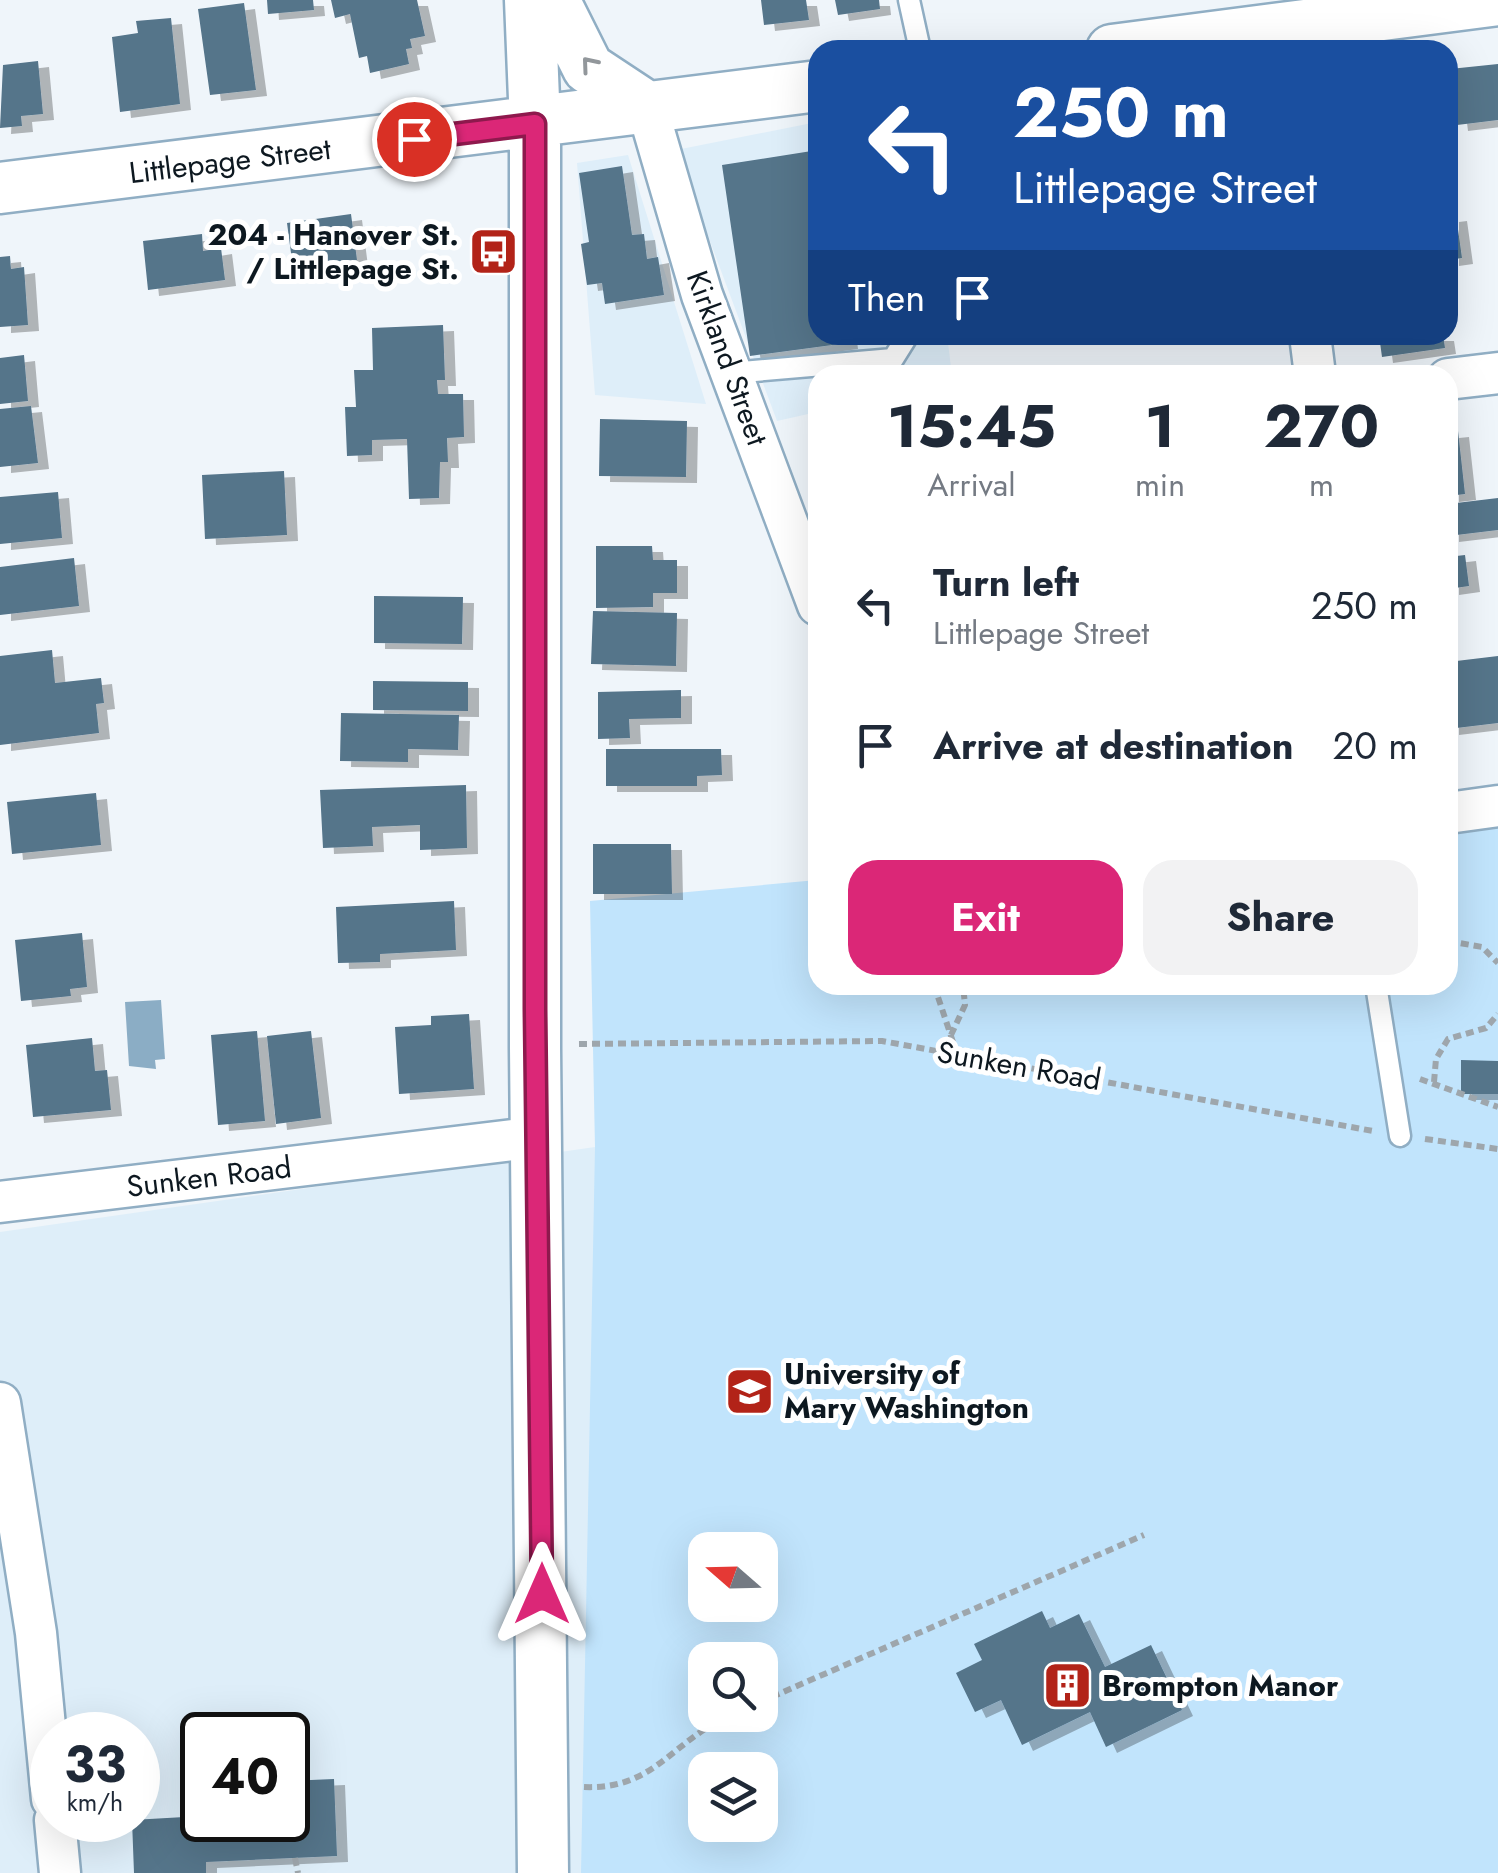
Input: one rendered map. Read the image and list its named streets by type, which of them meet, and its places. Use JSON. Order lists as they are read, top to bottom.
{
  "streets": {
    "street": ["Littlepage Street", "Kirkland Street", "Sunken Road"]
  },
  "crossings": [
    ["Littlepage Street", "Kirkland Street"]
  ],
  "places": {
    "bus stop": ["204 - Hanover St. / Littlepage St."],
    "school or university": ["University of Mary Washington"],
    "building": ["Brompton Manor"]
  },
  "north": "left",
  "page": {
    "turn": ["250 m", "Littlepage Street"],
    "then": "Then",
    "eta": [
      "15:45",
      "Arrival",
      "1",
      "min",
      "270",
      "m"
    ],
    "list": [
      {
        "name": "Turn left",
        "note": "Littlepage Street",
        "value": "250 m"
      },
      {
        "name": "Arrive at destination",
        "value": "20 m"
      }
    ],
    "buttons": ["Exit", "Share"],
    "speed": "33 km/h",
    "limit": "40"
  }
}
